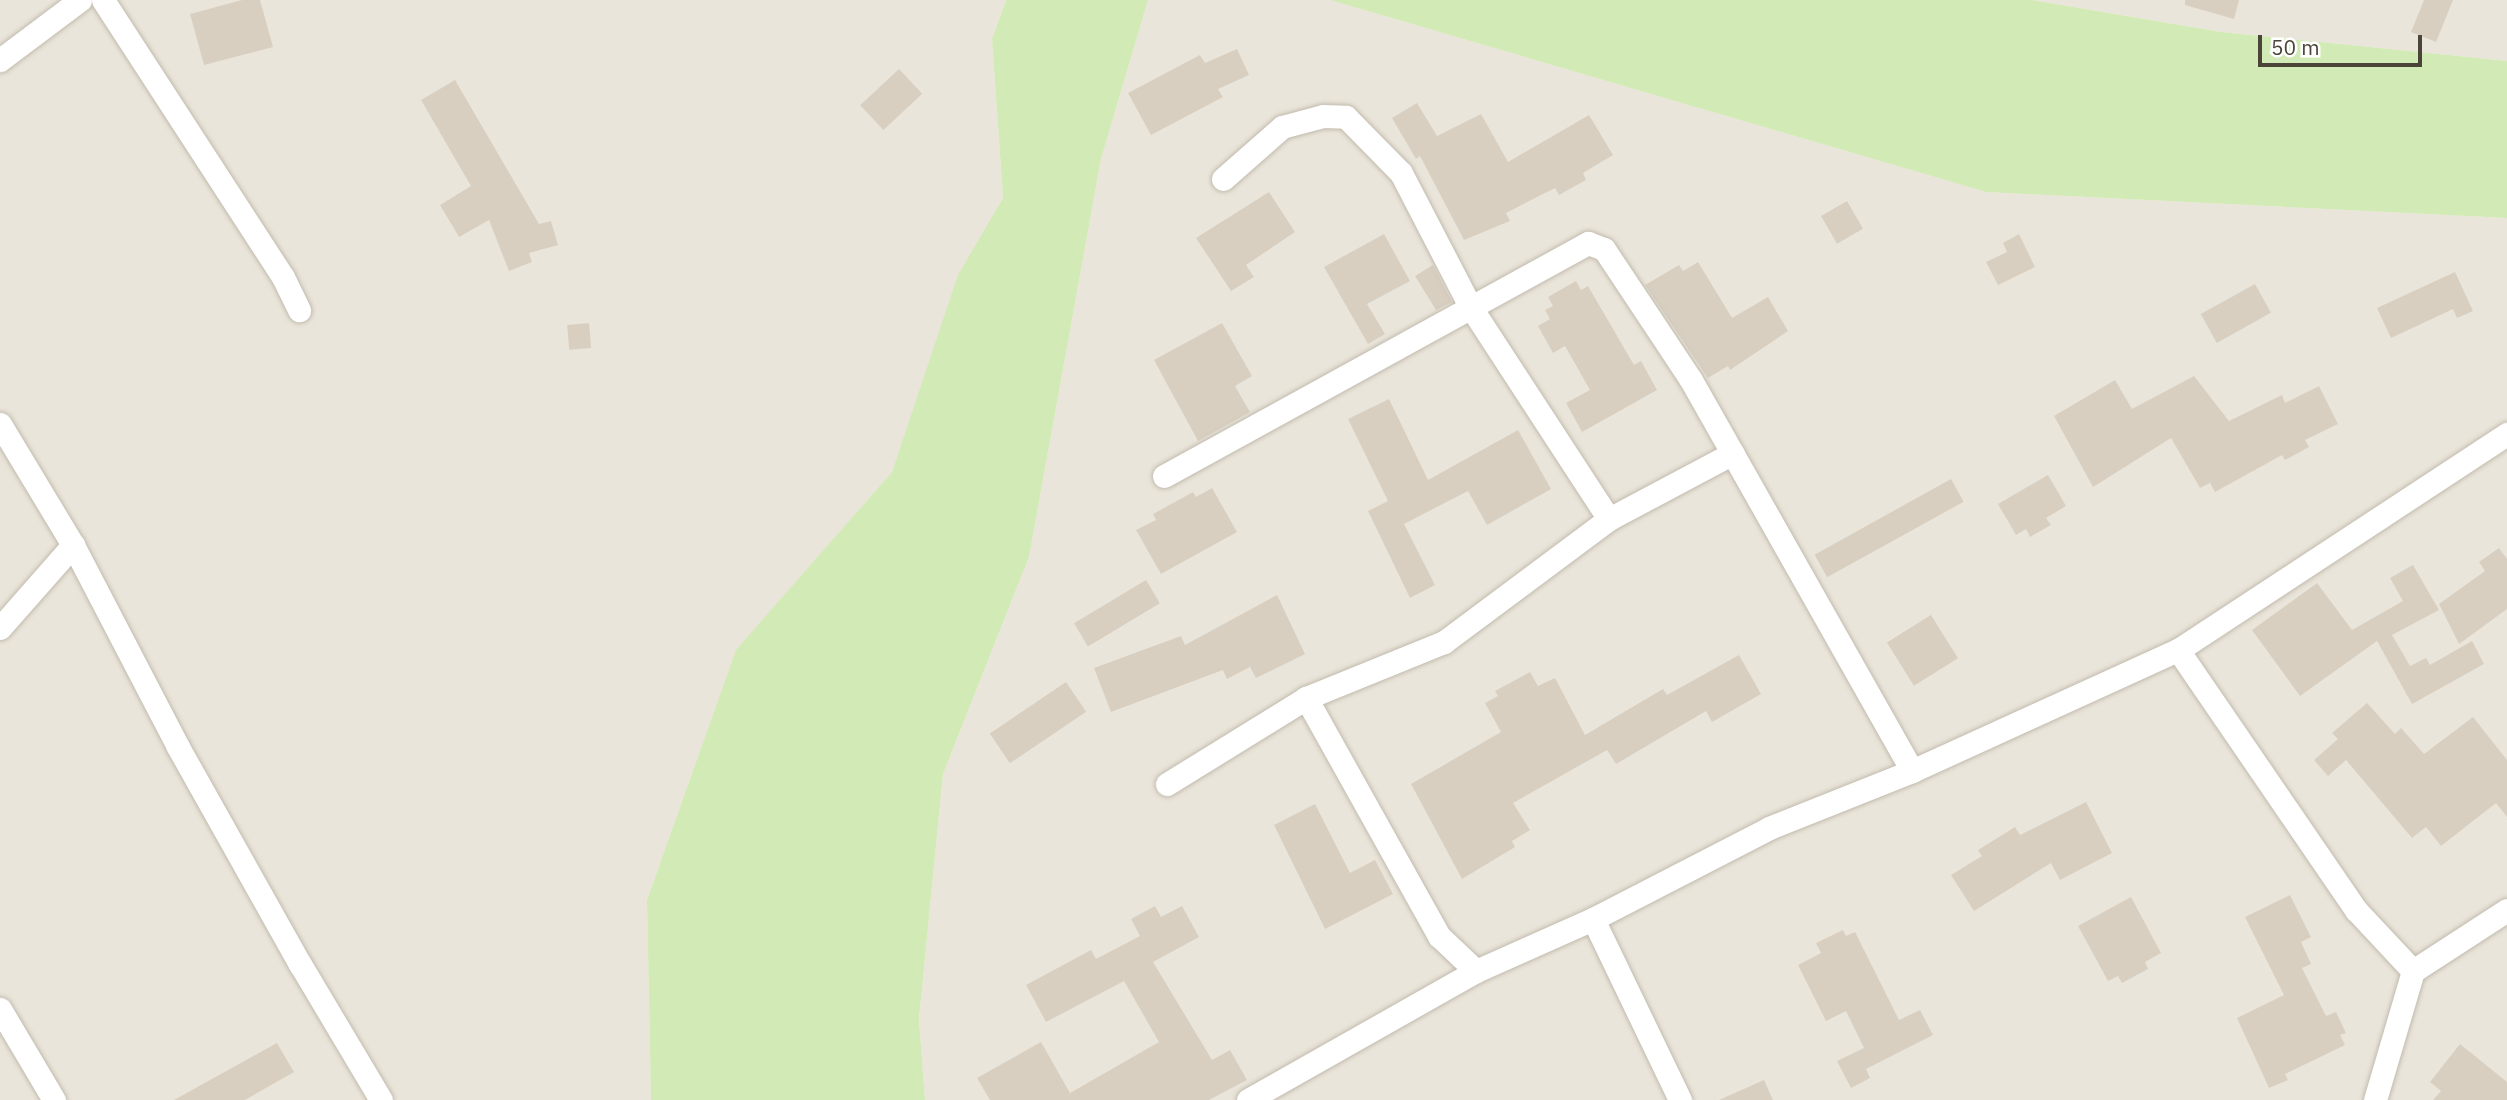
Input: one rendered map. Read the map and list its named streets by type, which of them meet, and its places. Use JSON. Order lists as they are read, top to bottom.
{
  "scale_bar": "50 m"
}
